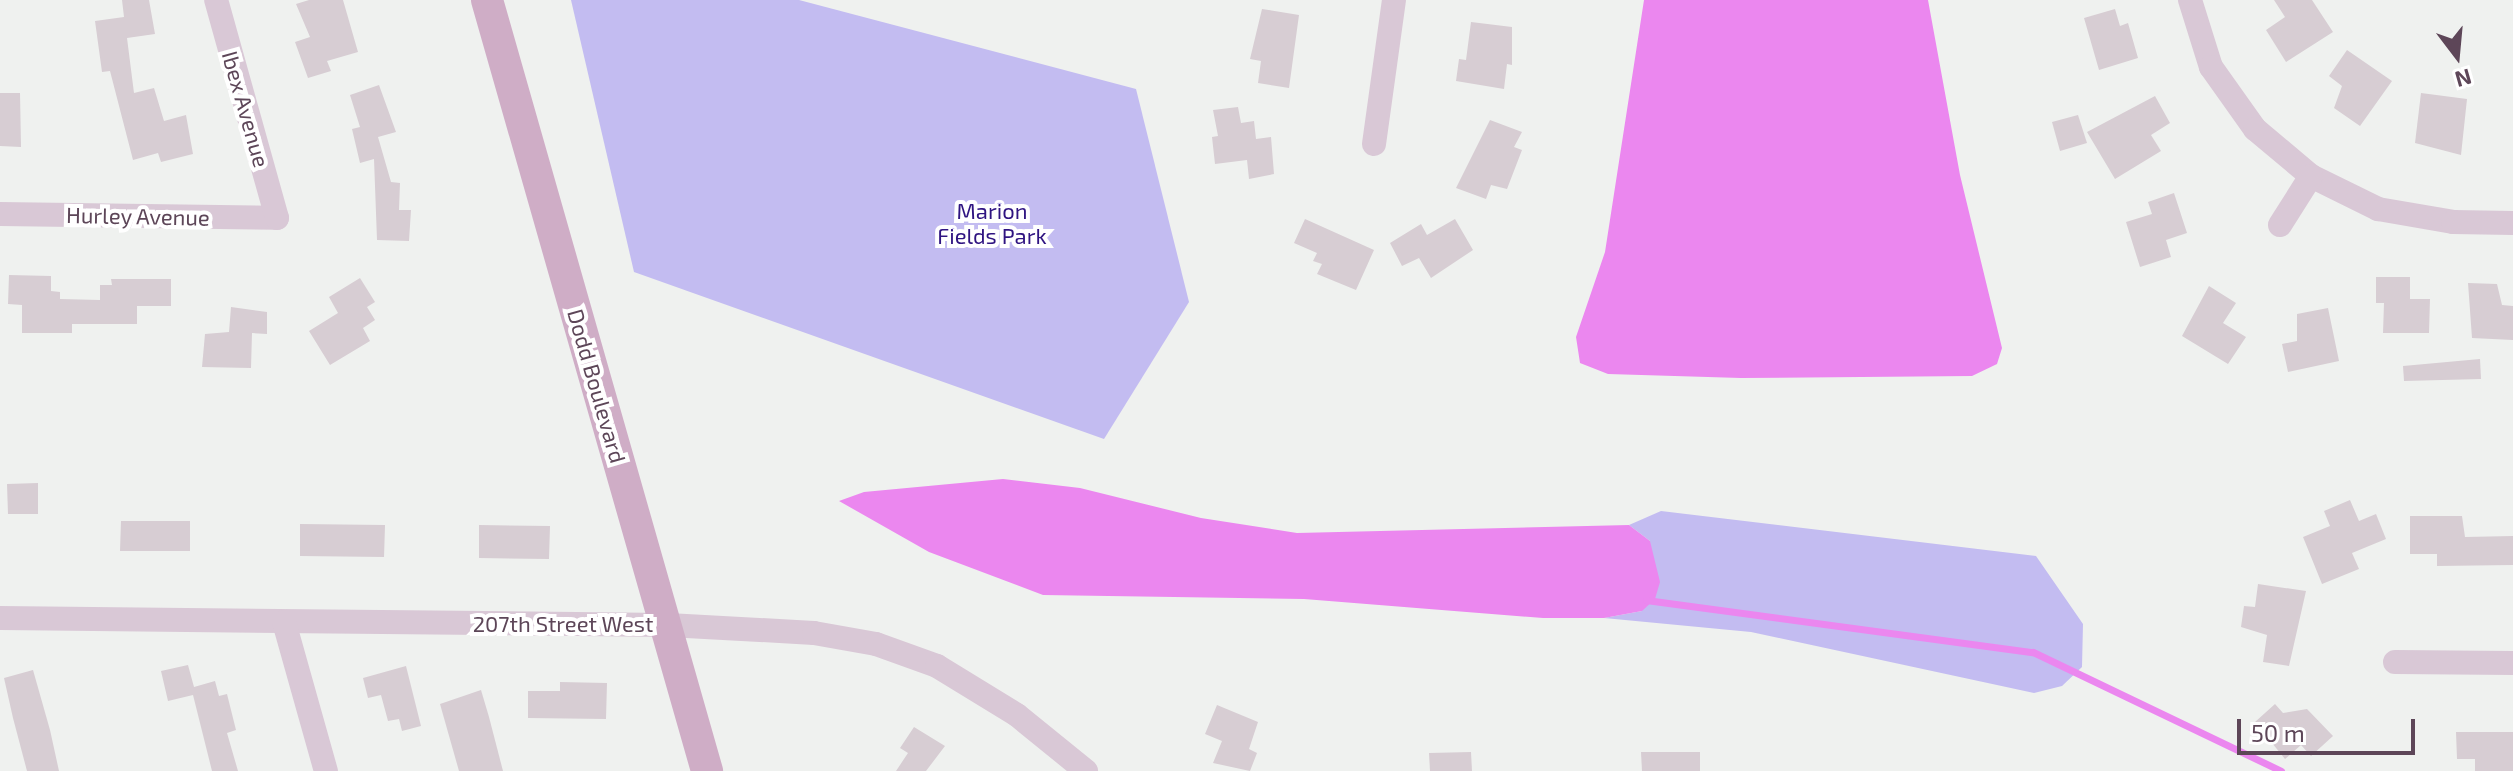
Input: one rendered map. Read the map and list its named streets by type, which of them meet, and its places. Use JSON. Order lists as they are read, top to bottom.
{
  "streets": {
    "main road": ["Dodd Boulevard"],
    "street": ["Ibex Avenue", "Hurley Avenue", "207th Street West"]
  },
  "crossings": [
    ["Ibex Avenue", "Hurley Avenue"],
    ["Dodd Boulevard", "207th Street West"]
  ],
  "parks": ["Marion Fields Park"],
  "scale_bar": "50 m",
  "north": "bottom"
}
